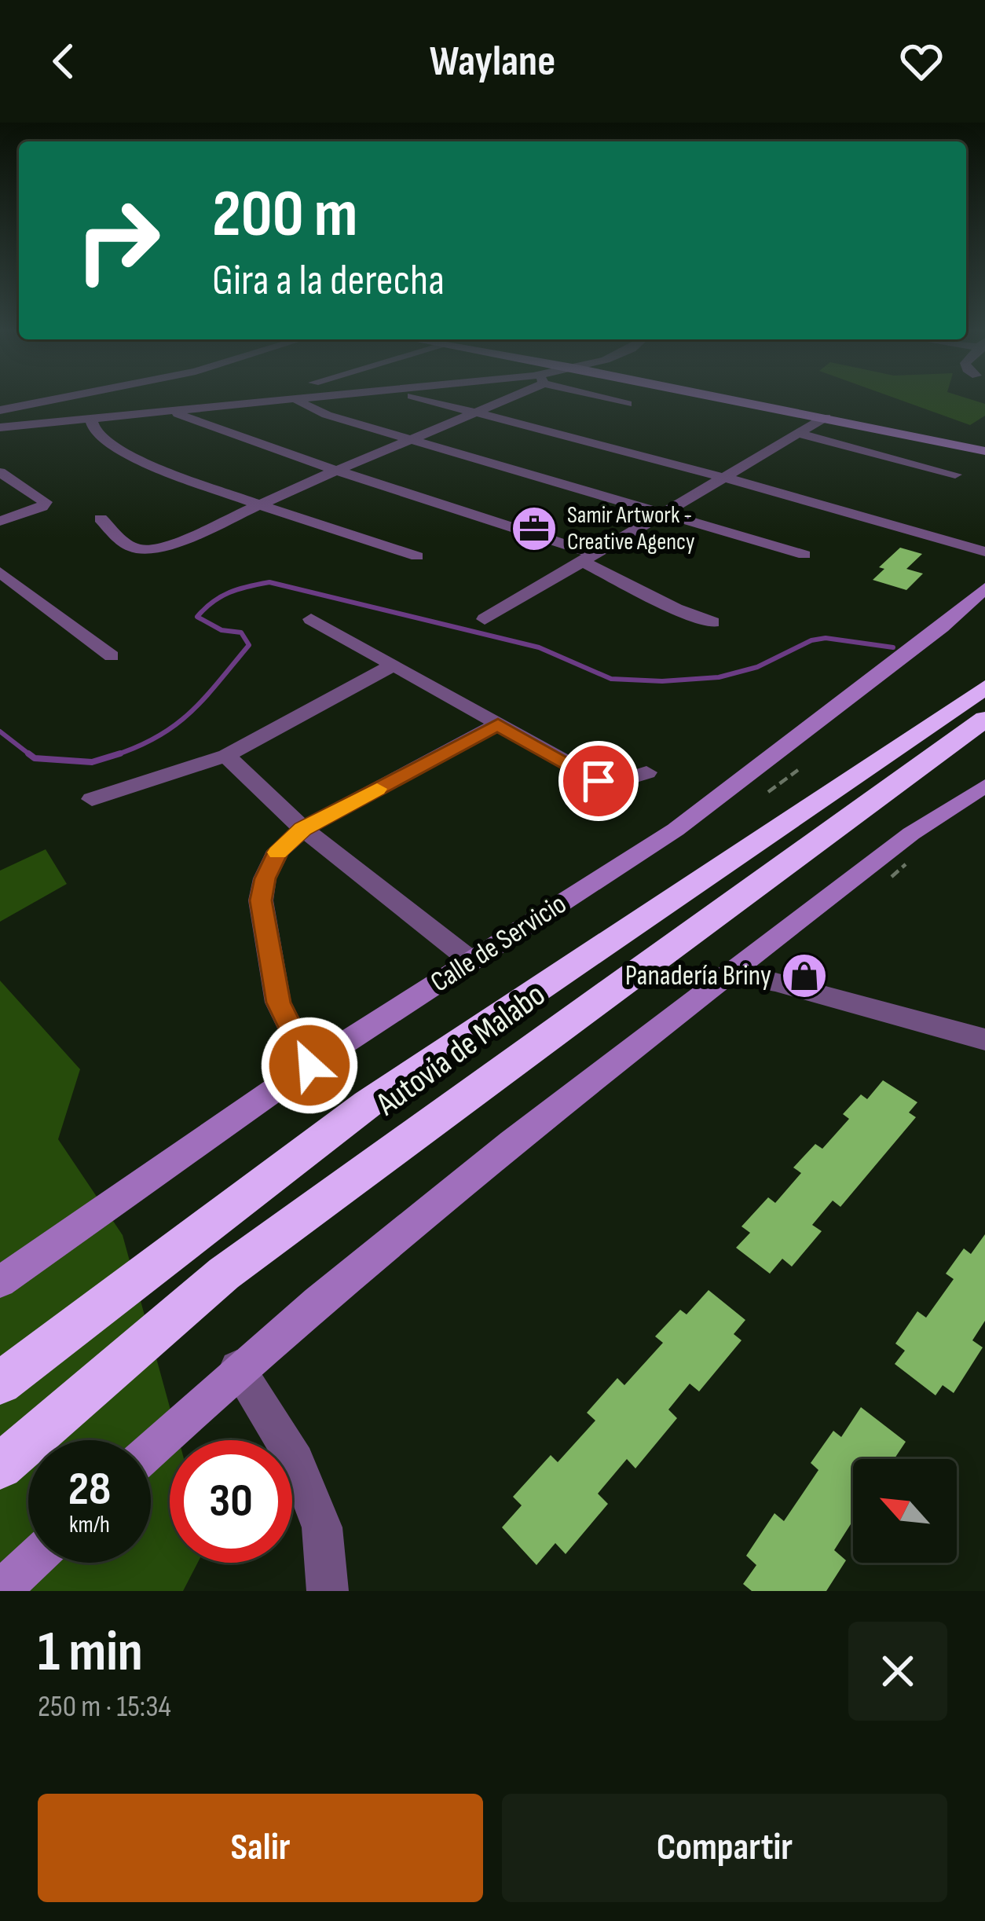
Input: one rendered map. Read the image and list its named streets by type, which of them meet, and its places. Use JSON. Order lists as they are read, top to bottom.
{
  "streets": {
    "highway": ["Autovía de Malabo"],
    "street": ["Calle de Servicio"]
  },
  "places": {
    "office": ["Samir Artwork - Creative Agency"],
    "shop": ["Panadería Briny"]
  },
  "north": "top left",
  "page": {
    "header": "Waylane",
    "turn": ["200 m", "Gira a la derecha"],
    "speed": "28 km/h",
    "limit": "30",
    "heading": ["1 min", "250 m · 15:34"],
    "buttons": ["Salir", "Compartir"]
  }
}
